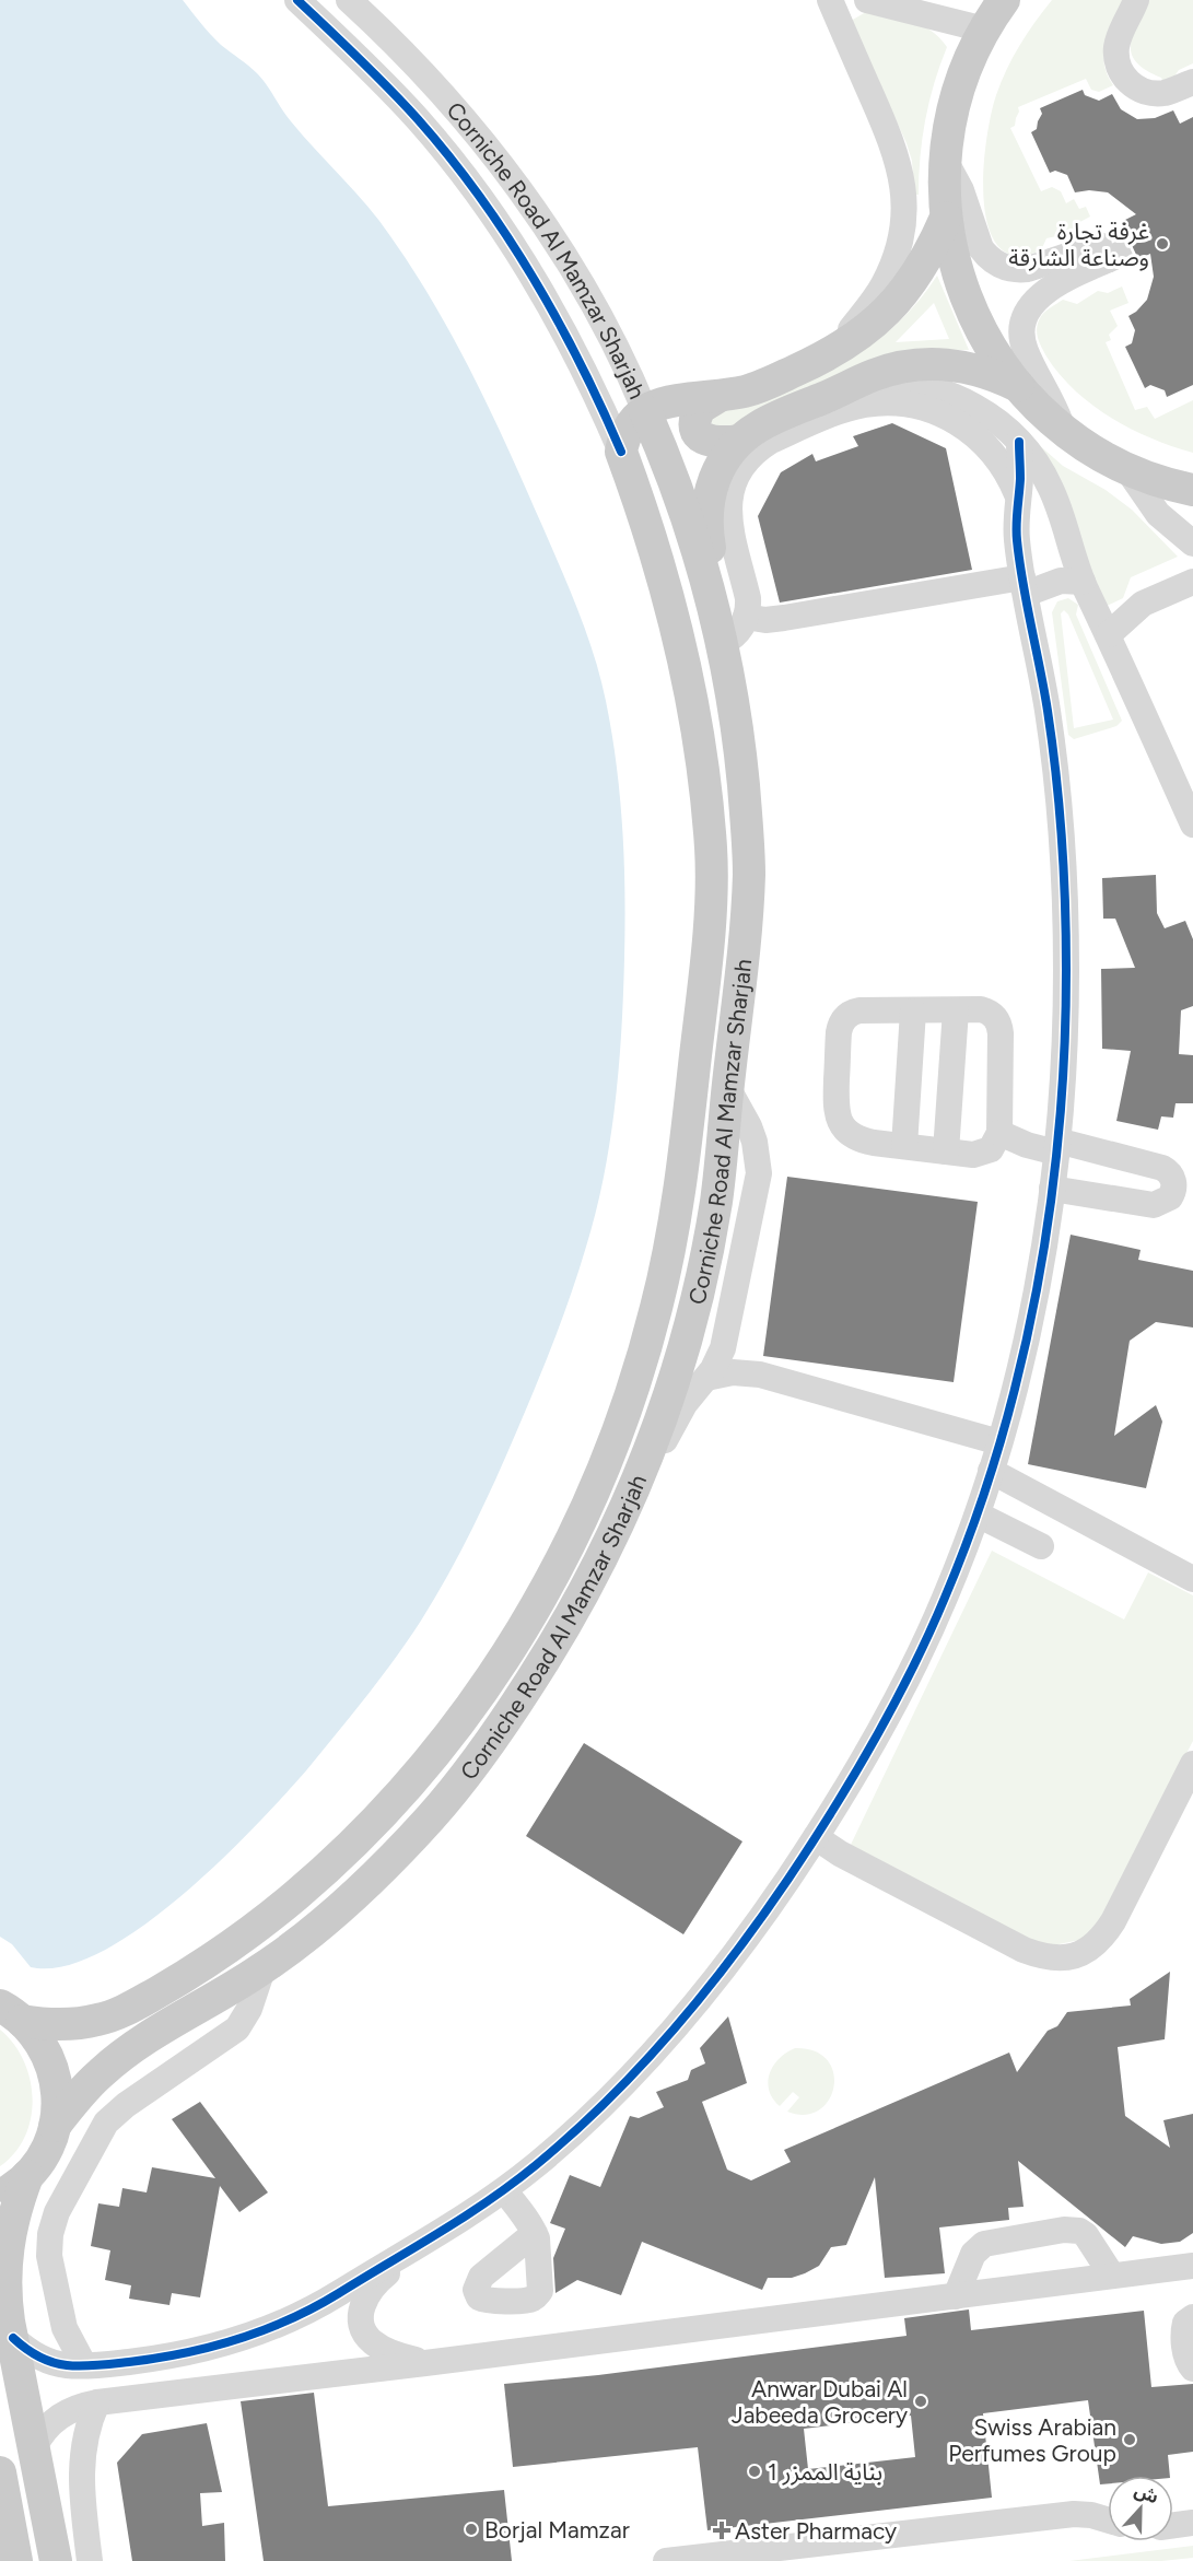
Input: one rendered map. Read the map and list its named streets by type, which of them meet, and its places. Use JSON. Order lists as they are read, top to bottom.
{
  "streets": {
    "main road": ["Corniche Road Al Mamzar Sharjah"]
  },
  "places": {
    "other": [
      "غرفة تجارة وصناعة الشارقة",
      "Anwar Dubai Al Jabeeda Grocery",
      "Swiss Arabian Perfumes Group",
      "بناية الممزر 1",
      "Borjal Mamzar"
    ],
    "health": ["Aster Pharmacy"]
  },
  "north": "top"
}
